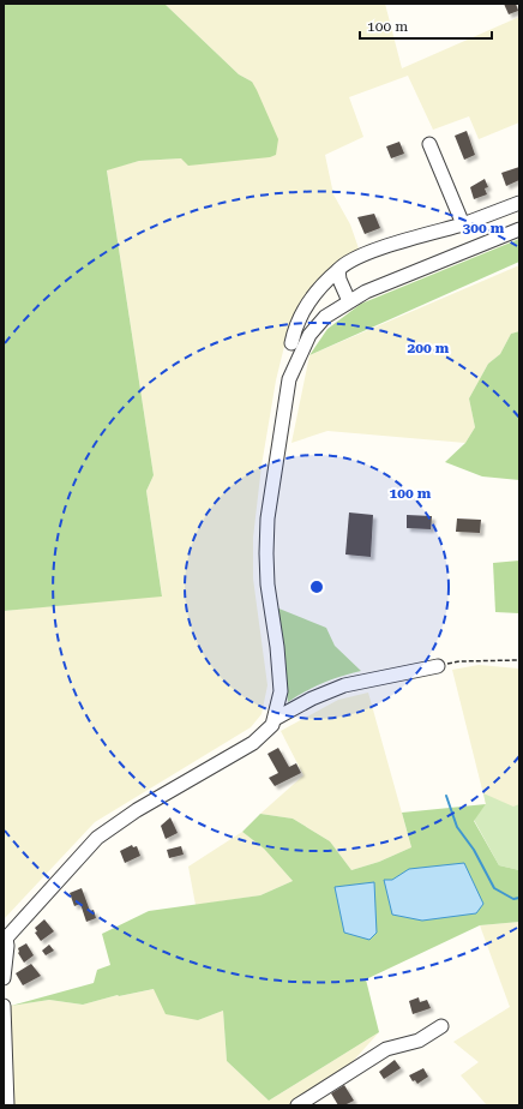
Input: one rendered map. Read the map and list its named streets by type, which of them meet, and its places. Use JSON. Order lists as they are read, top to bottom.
{
  "scale_bar": "100 m",
  "rings": ["300 m", "200 m", "100 m"]
}
